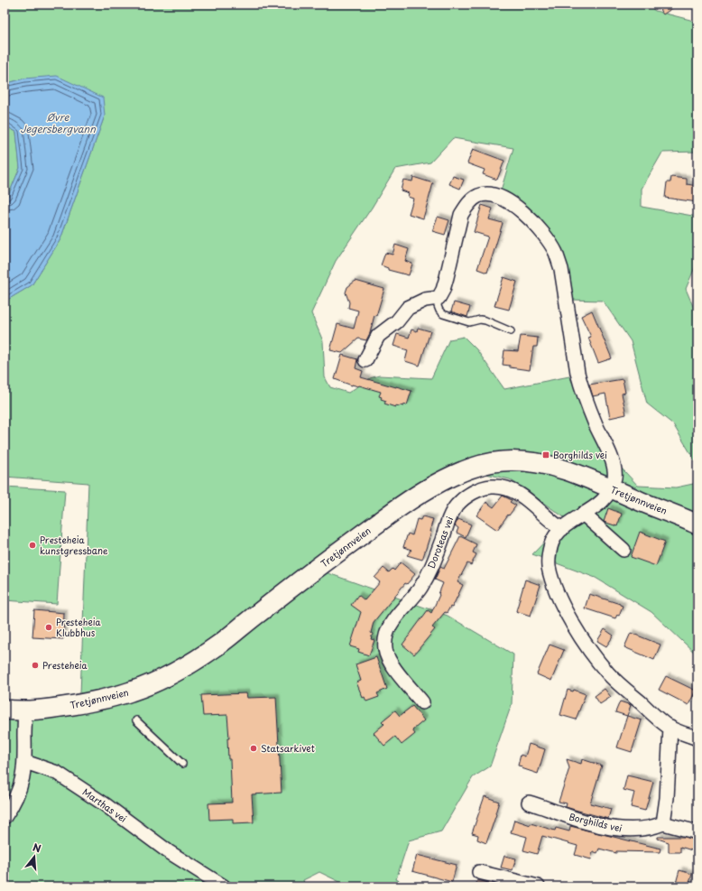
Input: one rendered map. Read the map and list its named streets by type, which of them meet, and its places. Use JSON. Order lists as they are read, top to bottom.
{
  "streets": {
    "street": [
      "Tretjønnveien",
      "Doroteas vei",
      "Marthas vei",
      "Borghilds vei"
    ]
  },
  "water": ["Øvre Jegersbergvann"],
  "places": {
    "transit": ["Borghilds vei"],
    "other": [
      "Presteheia kunstgressbane",
      "Presteheia Klubbhus",
      "Presteheia",
      "Statsarkivet"
    ]
  },
  "north": "top"
}
